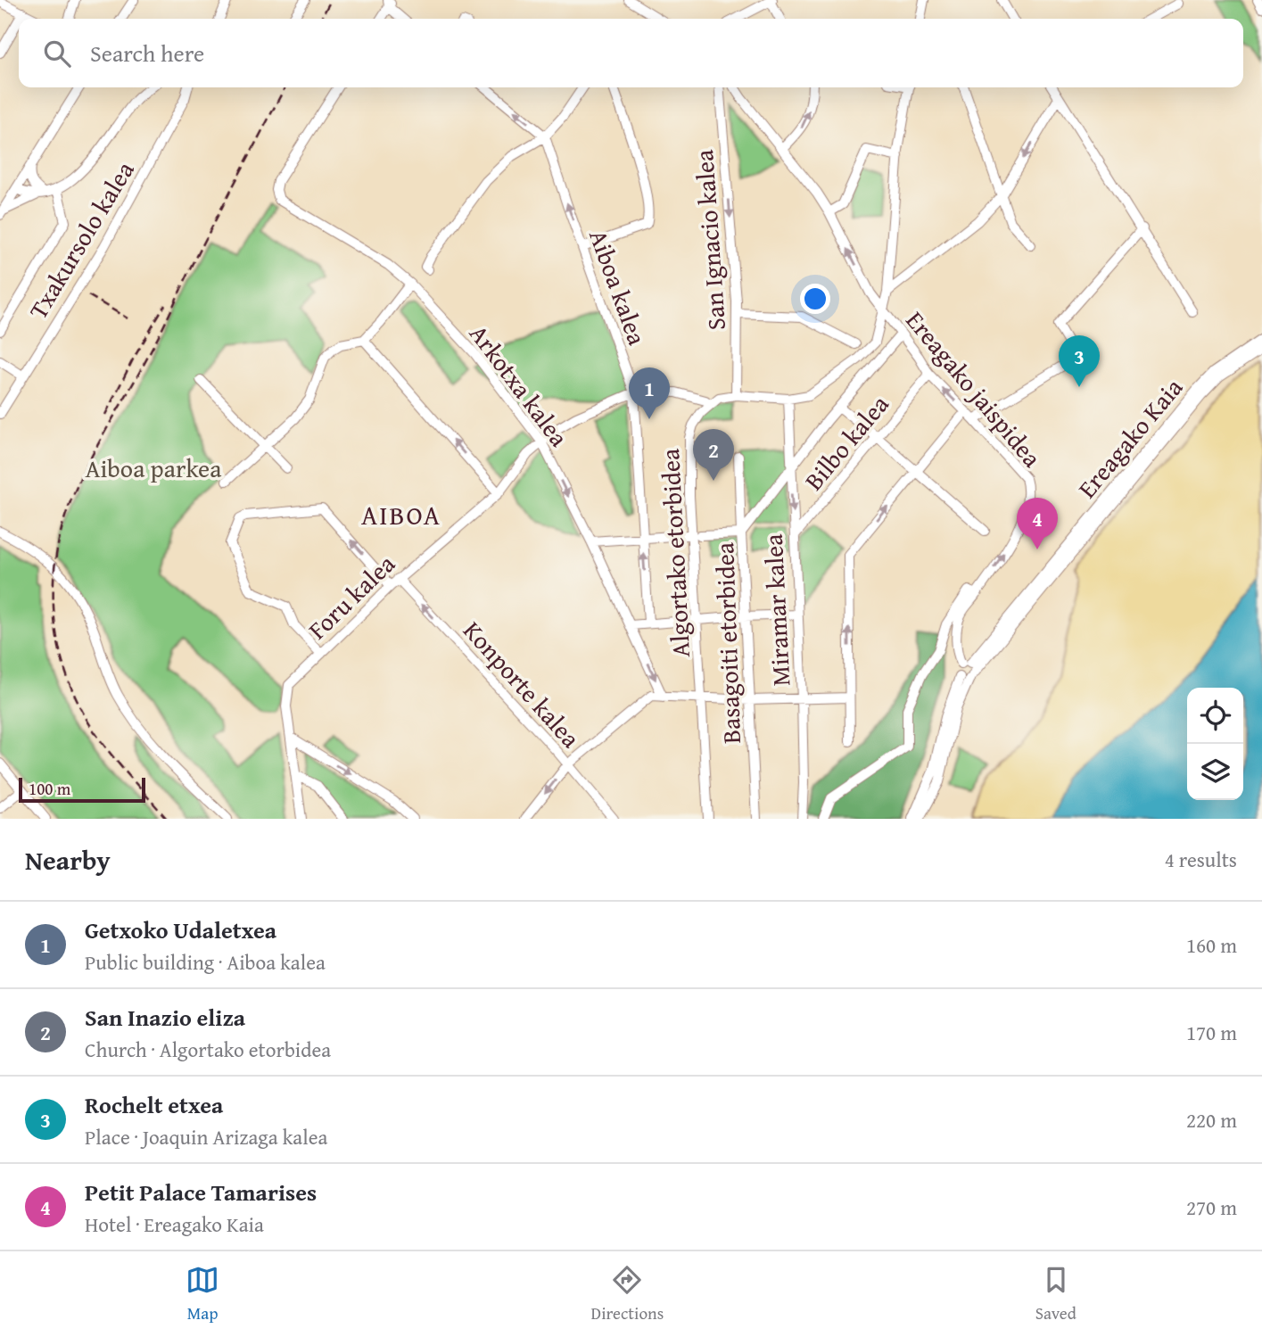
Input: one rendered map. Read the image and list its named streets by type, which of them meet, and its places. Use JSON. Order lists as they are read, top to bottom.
{
  "streets": {
    "street": [
      "Txakursolo kalea",
      "San Ignacio kalea",
      "Aiboa kalea",
      "Arkotxa kalea",
      "Ereagako jaispidea",
      "Ereagako Kaia",
      "Bilbo kalea",
      "Algortako etorbidea",
      "Foru kalea",
      "Miramar kalea",
      "Basagoiti etorbidea",
      "Konporte kalea"
    ]
  },
  "crossings": [
    ["Aiboa kalea", "Foru kalea"],
    ["Arkotxa kalea", "Foru kalea"],
    ["Ereagako jaispidea", "Ereagako Kaia"],
    ["Ereagako jaispidea", "Bilbo kalea"],
    ["Ereagako jaispidea", "Basagoiti etorbidea"],
    ["Bilbo kalea", "Miramar kalea"],
    ["Algortako etorbidea", "Foru kalea"],
    ["Foru kalea", "Konporte kalea"],
    ["Miramar kalea", "Basagoiti etorbidea"]
  ],
  "one_way": ["San Ignacio kalea", "Aiboa kalea", "Ereagako jaispidea"],
  "districts": ["AIBOA"],
  "parks": ["Aiboa parkea"],
  "scale_bar": "100 m",
  "page": {
    "search": "Search here",
    "pins": [
      "3",
      "1",
      "2",
      "4"
    ],
    "scale": "100 m",
    "heading": ["Nearby", "4 results"],
    "list": [
      {
        "mark": "1",
        "name": "Getxoko Udaletxea",
        "note": "Public building · Aiboa kalea",
        "value": "160 m"
      },
      {
        "mark": "2",
        "name": "San Inazio eliza",
        "note": "Church · Algortako etorbidea",
        "value": "170 m"
      },
      {
        "mark": "3",
        "name": "Rochelt etxea",
        "note": "Place · Joaquin Arizaga kalea",
        "value": "220 m"
      },
      {
        "mark": "4",
        "name": "Petit Palace Tamarises",
        "note": "Hotel · Ereagako Kaia",
        "value": "270 m"
      }
    ],
    "nav": ["Map", "Directions", "Saved"]
  }
}
